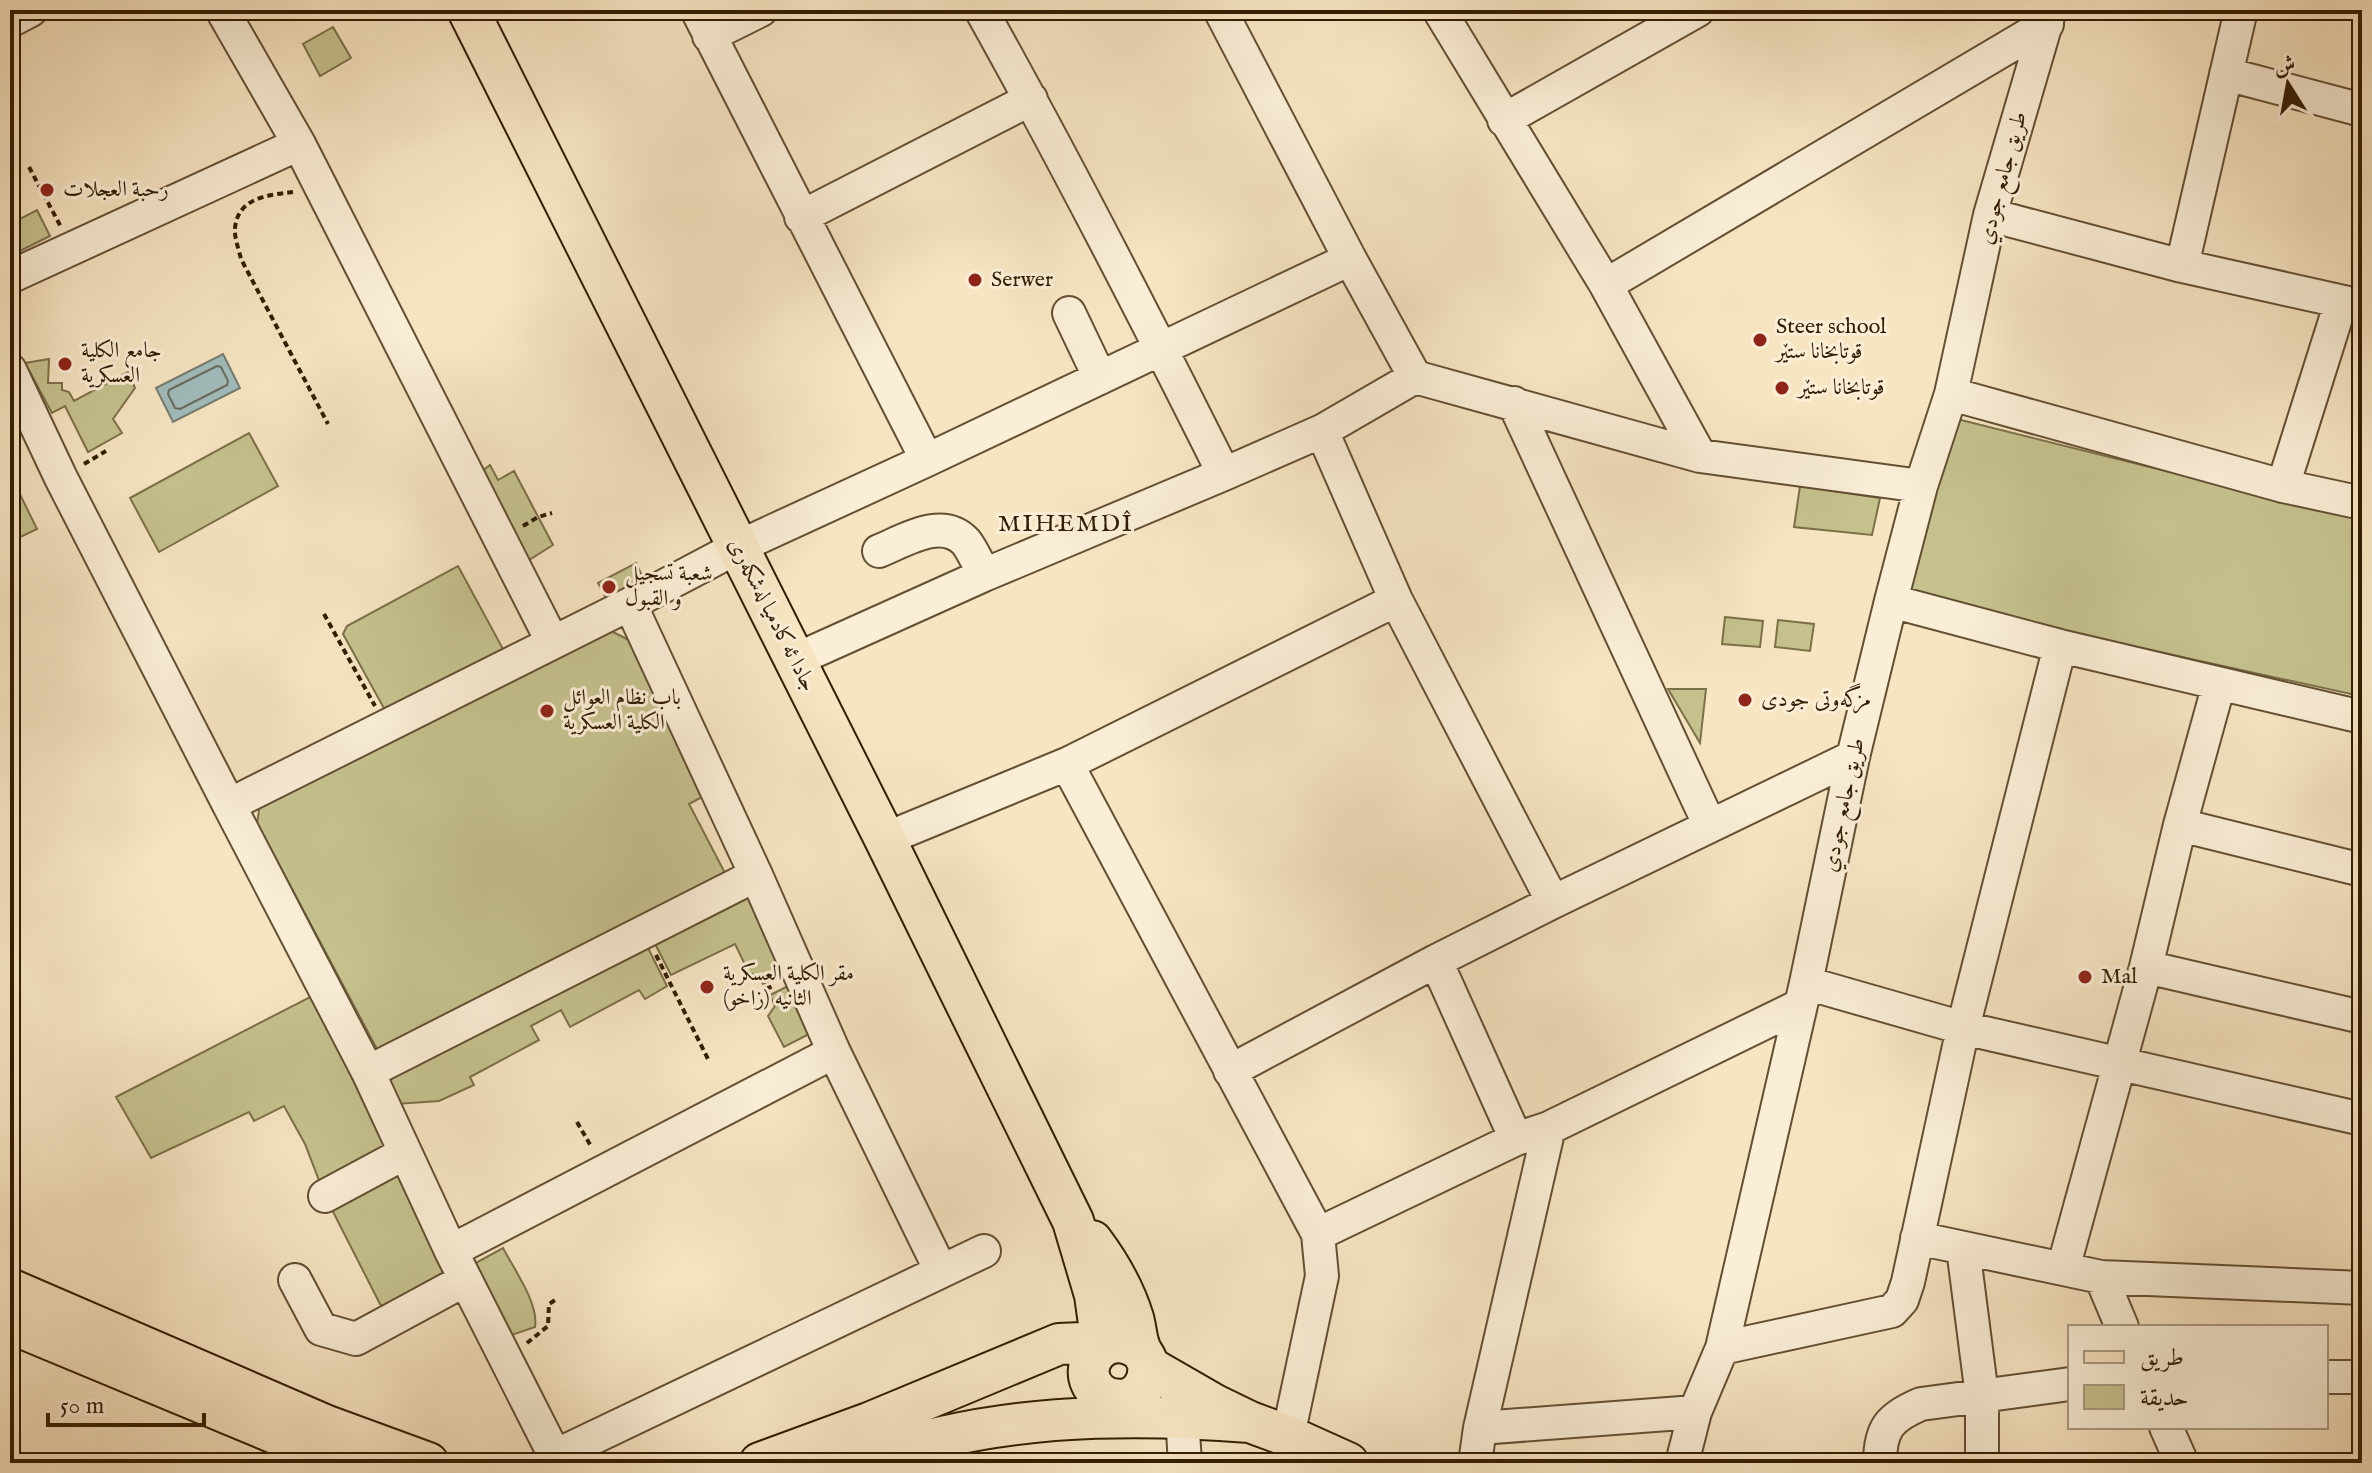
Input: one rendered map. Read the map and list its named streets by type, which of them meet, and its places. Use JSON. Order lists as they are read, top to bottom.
{
  "streets": {
    "main road": ["جادا ئه‌كادميا له‌شكه‌رى"],
    "street": ["طريق جامع جودي"]
  },
  "districts": ["MIHEMDÎ"],
  "places": [
    "رحبة العجلات",
    "Serwer",
    "Steer school قوتابخانا ستێر",
    "جامع الكلية العسكرية",
    "قوتابخانا ستێر",
    "شعبة تسجيل و القبول",
    "مزگەوتی جودی",
    "باب نظام العوائل الكلية العسكرية",
    "Mal",
    "مقر الكلية العسكرية الثانيه (زاخو)"
  ],
  "legend": ["طريق", "حديقة"],
  "scale_bar": "50 m",
  "north": "top"
}
